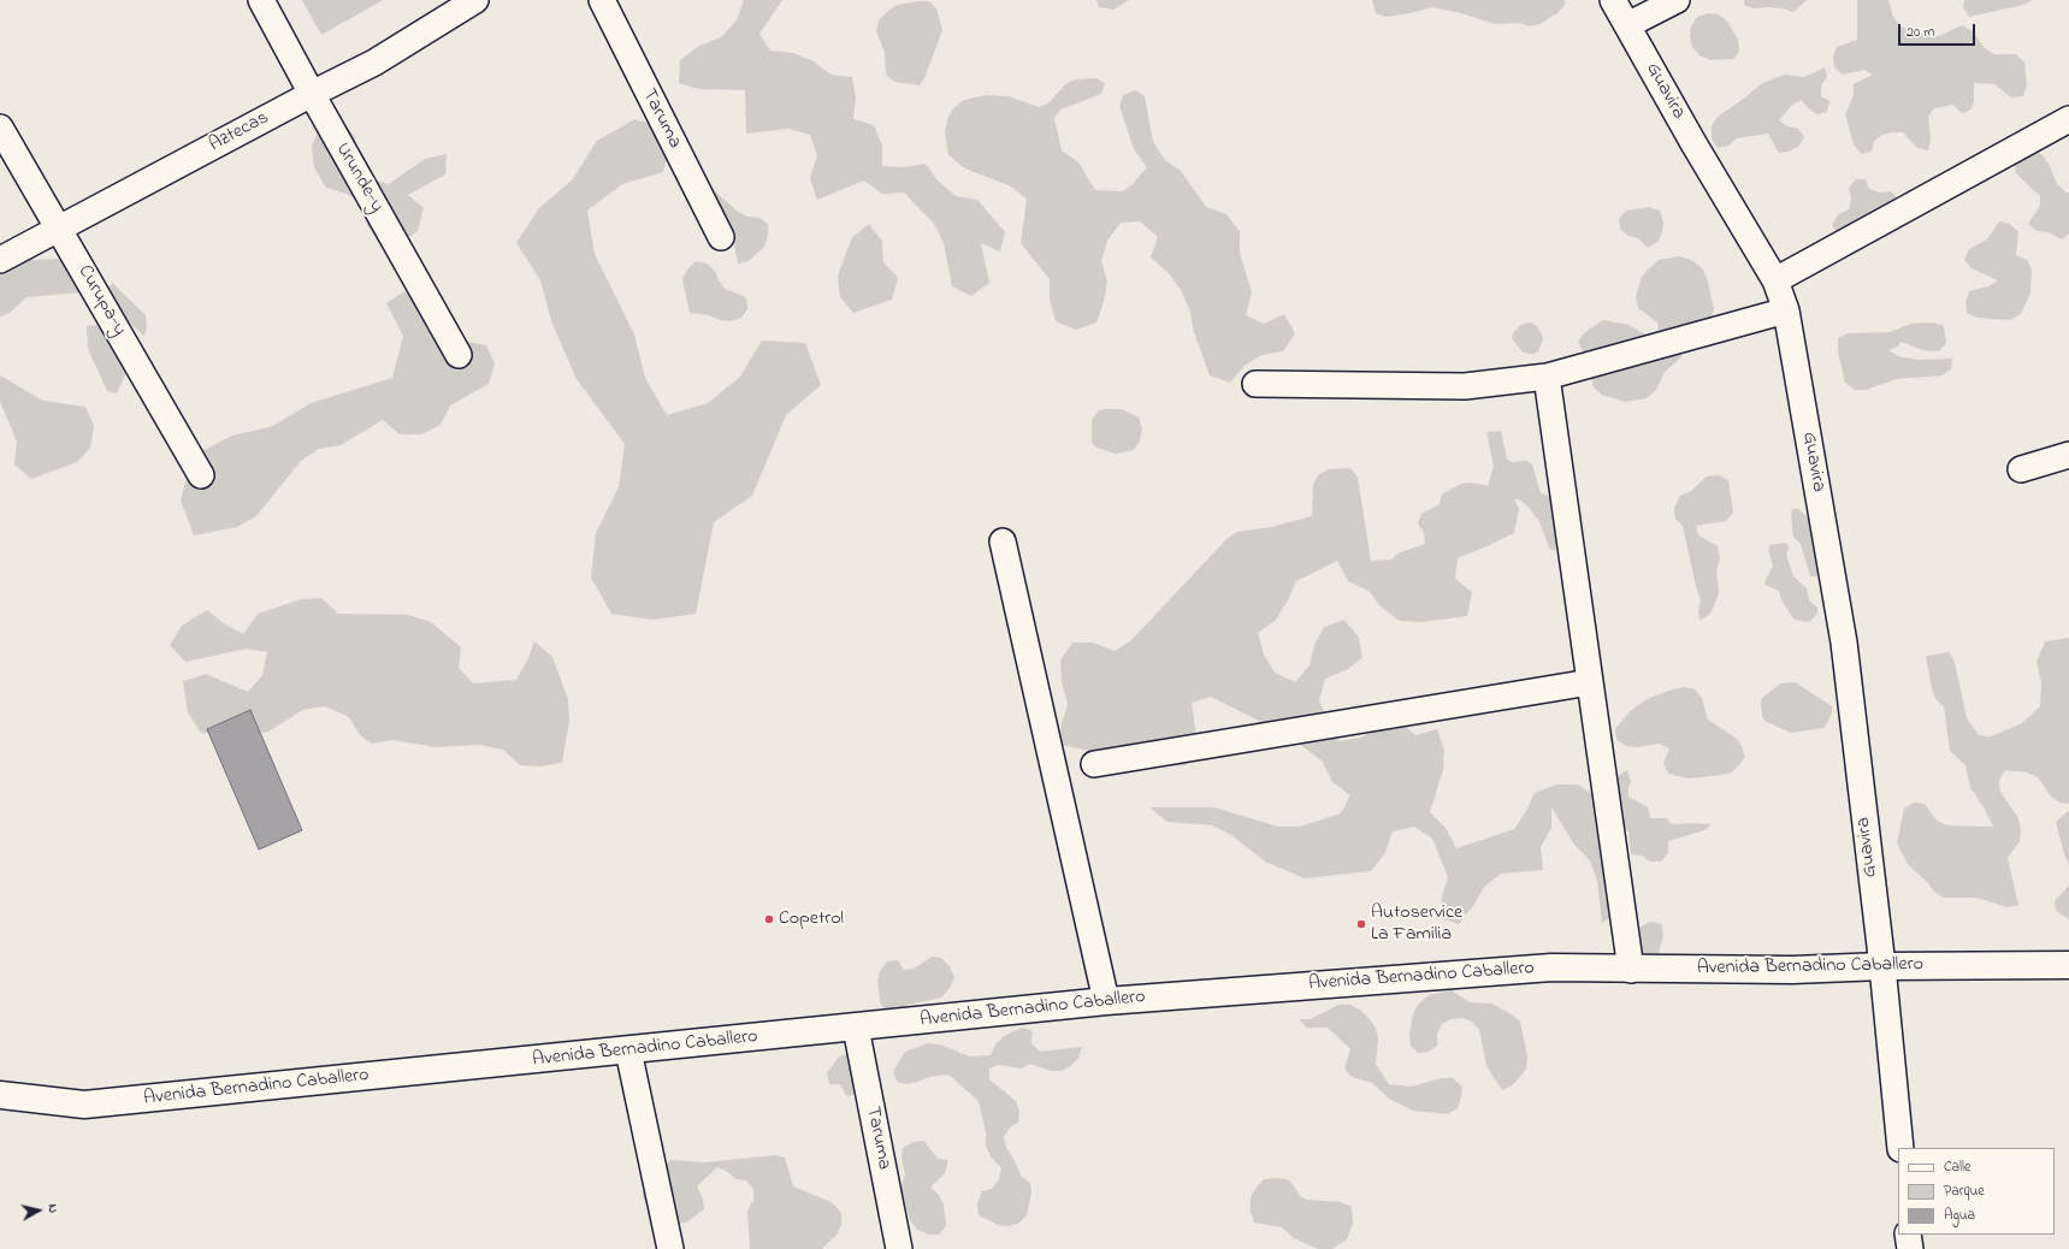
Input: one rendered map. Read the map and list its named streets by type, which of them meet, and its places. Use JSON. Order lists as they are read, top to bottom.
{
  "streets": {
    "main road": ["Avenida Bernadino Caballero"],
    "street": [
      "Guavira",
      "Taruma",
      "Aztecas",
      "Urunde-y",
      "Curupa-y"
    ]
  },
  "crossings": [
    ["Guavira", "Avenida Bernadino Caballero"],
    ["Taruma", "Avenida Bernadino Caballero"],
    ["Aztecas", "Urunde-y"],
    ["Aztecas", "Curupa-y"]
  ],
  "places": ["Copetrol", "Autoservice La Familia"],
  "legend": ["Calle", "Parque", "Agua"],
  "scale_bar": "20 m",
  "north": "right"
}
